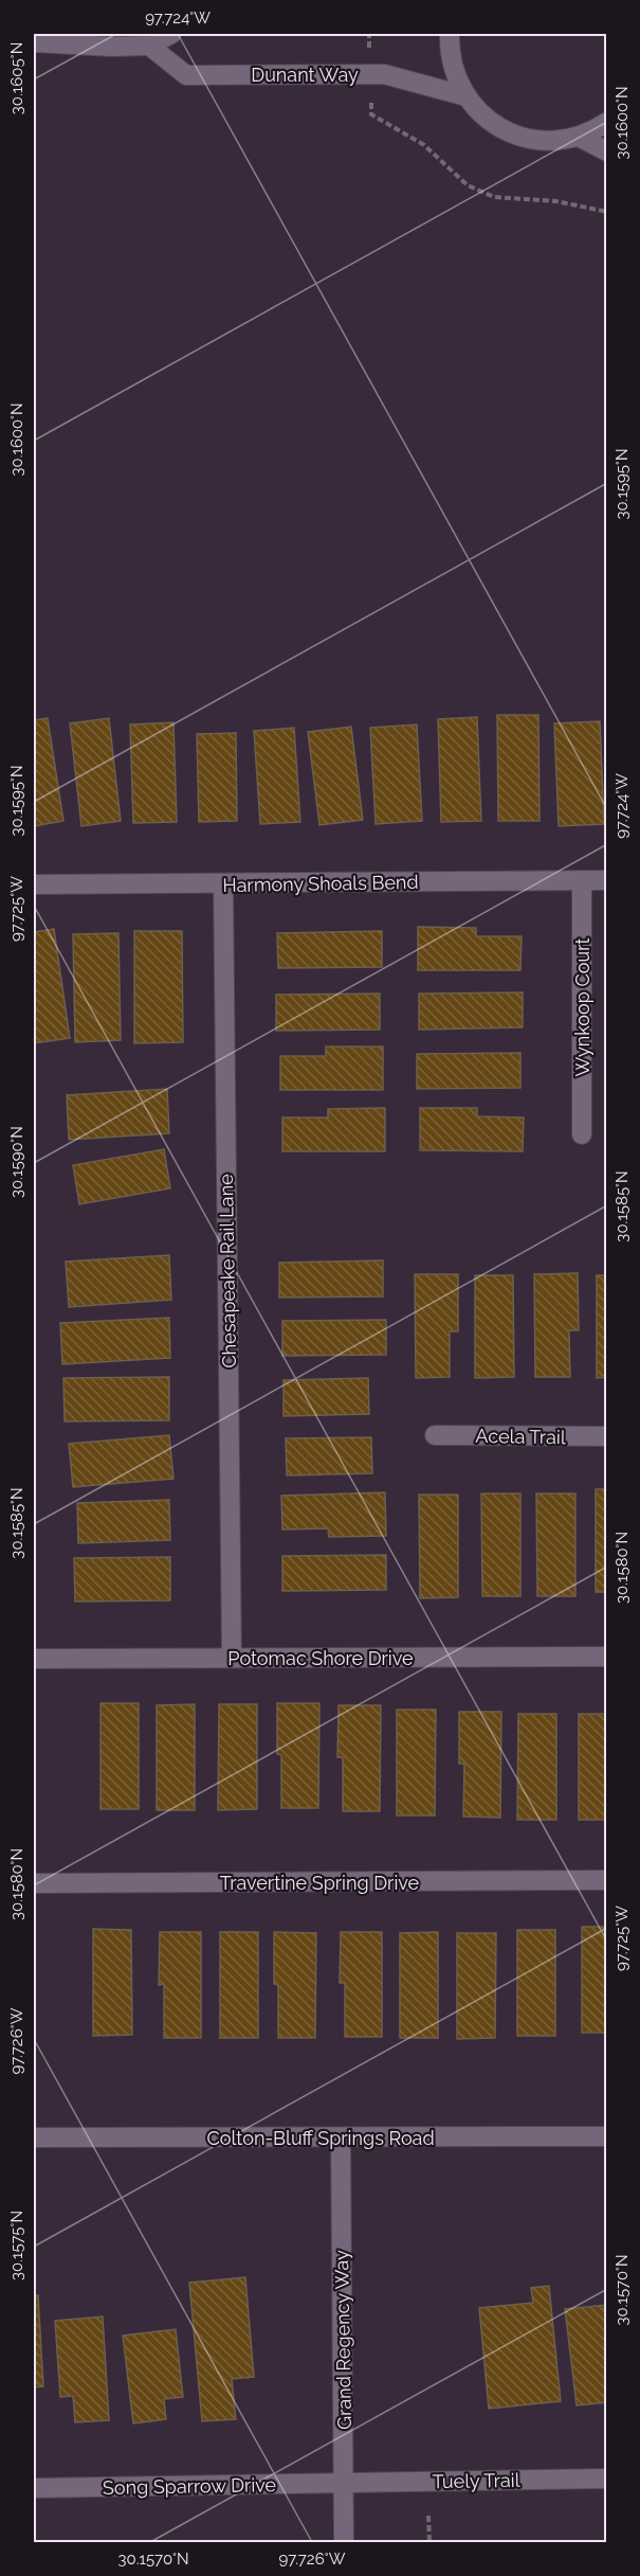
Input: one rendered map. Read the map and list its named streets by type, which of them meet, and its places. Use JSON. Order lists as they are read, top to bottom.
{
  "streets": {
    "street": [
      "Dunant Way",
      "Harmony Shoals Bend",
      "Wynkoop Court",
      "Chesapeake Rail Lane",
      "Acela Trail",
      "Potomac Shore Drive",
      "Travertine Spring Drive",
      "Colton-Bluff Springs Road",
      "Grand Regency Way",
      "Tuely Trail",
      "Song Sparrow Drive"
    ]
  },
  "crossings": [
    ["Harmony Shoals Bend", "Wynkoop Court"],
    ["Harmony Shoals Bend", "Chesapeake Rail Lane"],
    ["Chesapeake Rail Lane", "Potomac Shore Drive"],
    ["Colton-Bluff Springs Road", "Grand Regency Way"],
    ["Grand Regency Way", "Tuely Trail"],
    ["Grand Regency Way", "Song Sparrow Drive"],
    ["Tuely Trail", "Song Sparrow Drive"]
  ],
  "coordinates": [
    "97.724°W",
    "30.1605°N",
    "30.1600°N",
    "30.1595°N",
    "97.725°W",
    "30.1590°N",
    "30.1585°N",
    "30.1580°N",
    "97.726°W",
    "30.1575°N",
    "30.1570°N"
  ]
}
